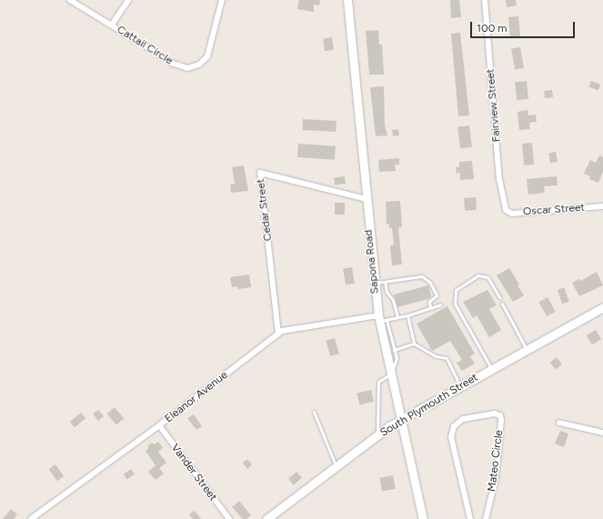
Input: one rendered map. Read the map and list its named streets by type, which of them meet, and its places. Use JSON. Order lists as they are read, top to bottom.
{
  "streets": {
    "street": [
      "Cattail Circle",
      "Fairview Street",
      "Cedar Street",
      "Oscar Street",
      "Sapona Road",
      "Eleanor Avenue",
      "South Plymouth Street",
      "Mateo Circle",
      "Vander Street"
    ]
  },
  "crossings": [
    ["Fairview Street", "Oscar Street"],
    ["Cedar Street", "Sapona Road"],
    ["Cedar Street", "Eleanor Avenue"],
    ["Sapona Road", "Eleanor Avenue"],
    ["Sapona Road", "South Plymouth Street"],
    ["Eleanor Avenue", "Vander Street"]
  ],
  "scale_bar": "100 m"
}
